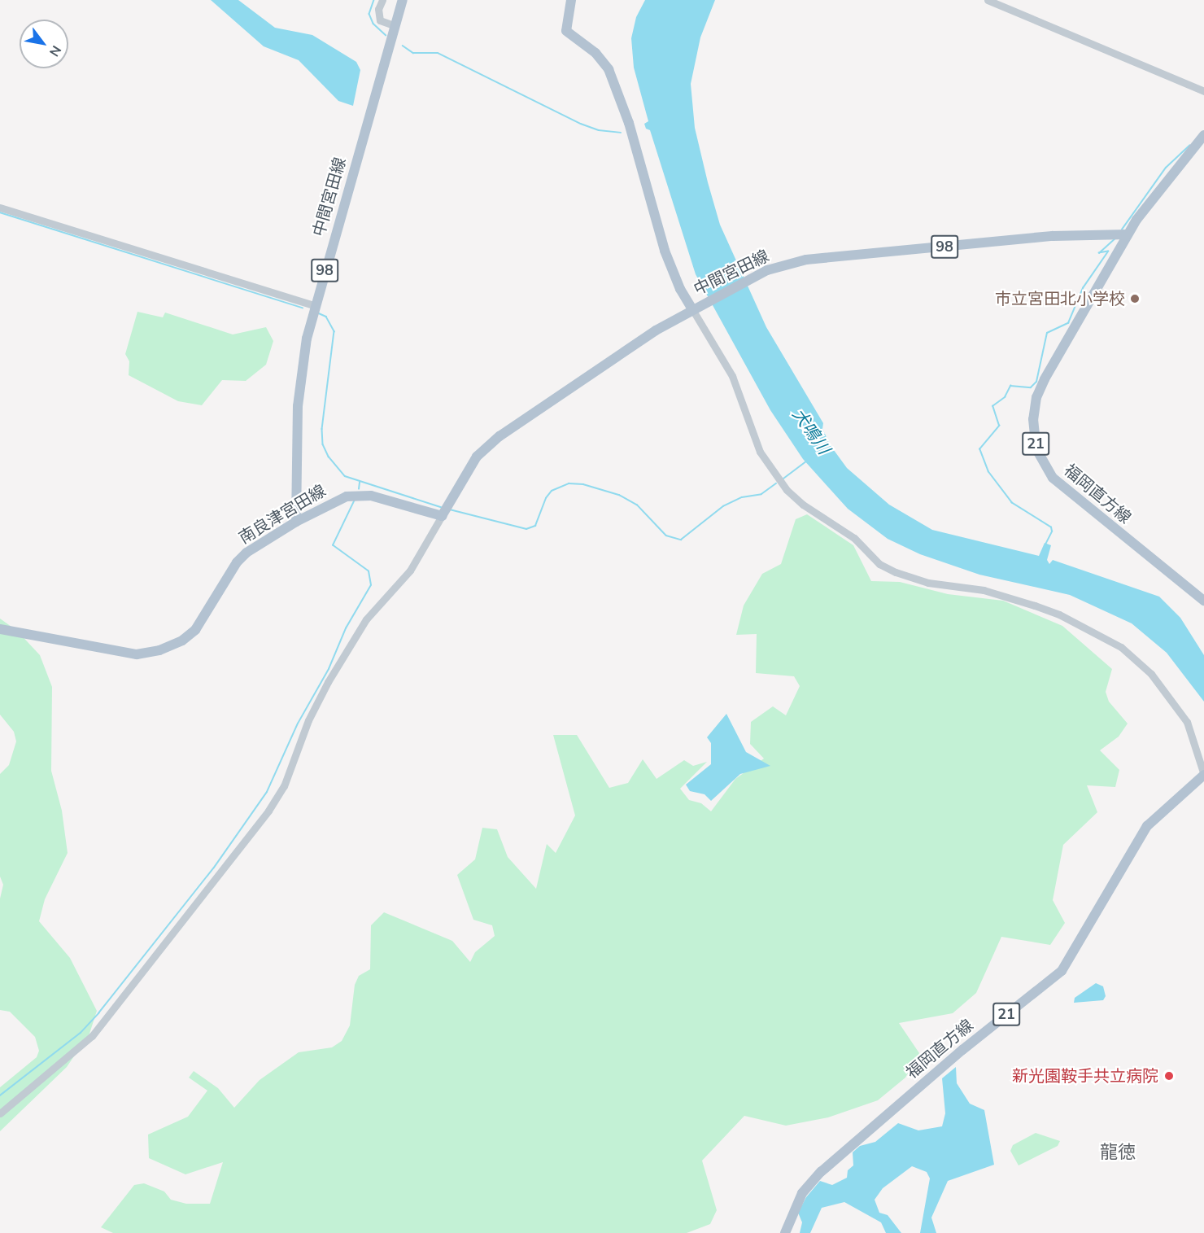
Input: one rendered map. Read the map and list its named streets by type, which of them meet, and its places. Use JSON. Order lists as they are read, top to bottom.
{
  "streets": {
    "main road": [
      "中間宮田線",
      "98",
      "21",
      "福岡直方線",
      "南良津宮田線"
    ]
  },
  "crossings": [
    ["中間宮田線", "福岡直方線"],
    ["中間宮田線", "南良津宮田線"]
  ],
  "districts": ["龍徳"],
  "water": ["犬鳴川"],
  "places": ["市立宮田北小学校", "新光園鞍手共立病院"],
  "north": "bottom right"
}
